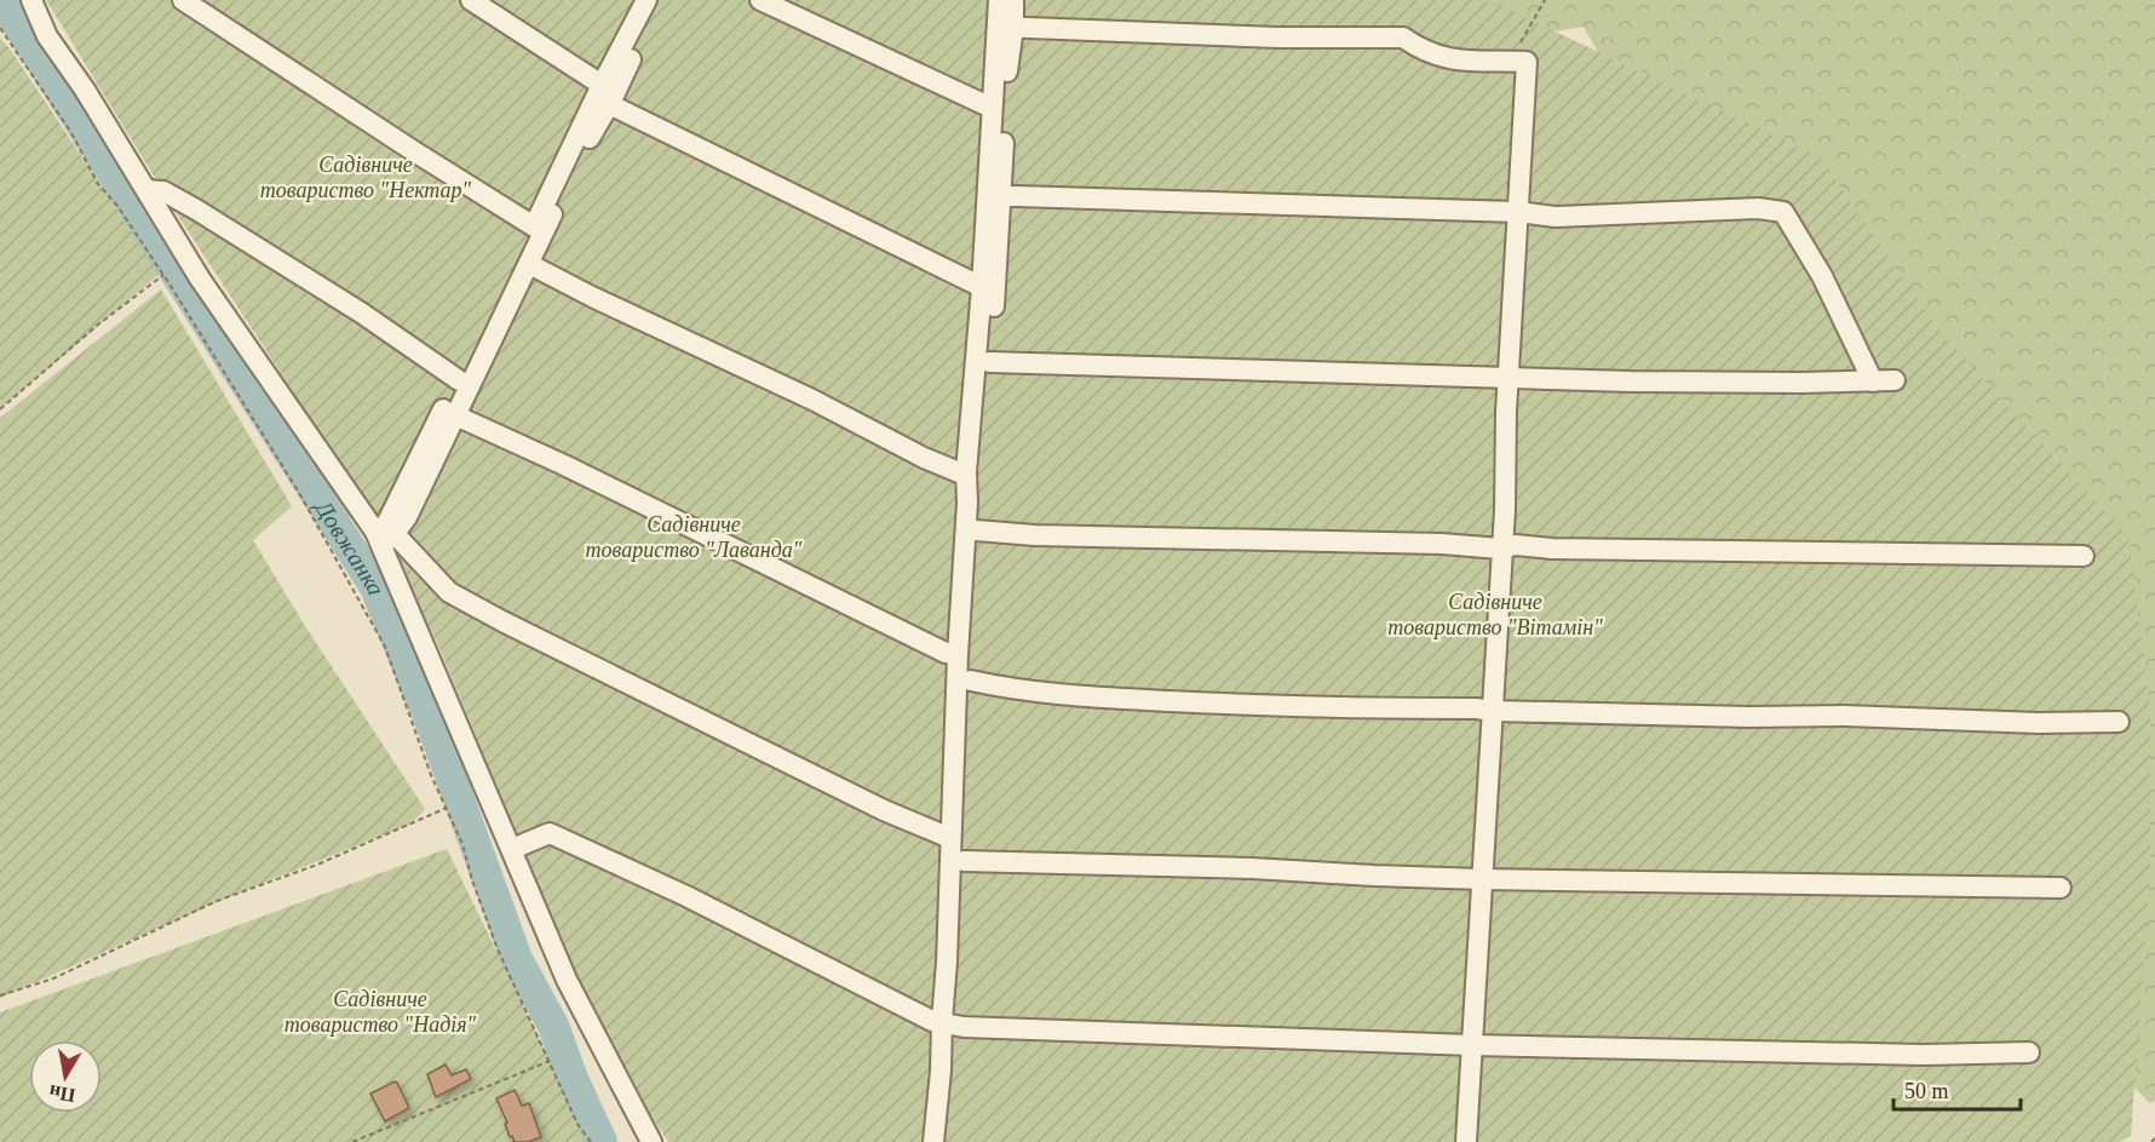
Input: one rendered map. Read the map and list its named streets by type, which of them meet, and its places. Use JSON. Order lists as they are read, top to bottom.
{
  "water": ["Довжанка"],
  "parks": [
    "Садівниче товариство \"Нектар\"",
    "Садівниче товариство \"Лаванда\"",
    "Садівниче товариство \"Вітамін\"",
    "Садівниче товариство \"Надія\""
  ],
  "scale_bar": "50 m",
  "north": "bottom"
}
